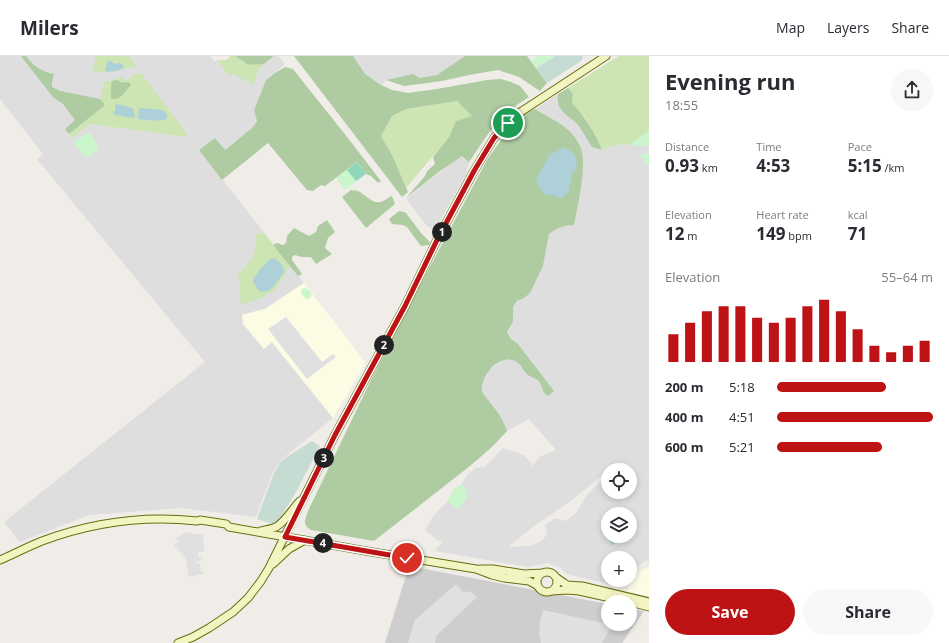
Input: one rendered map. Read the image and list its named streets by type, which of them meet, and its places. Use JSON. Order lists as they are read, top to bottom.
{
  "page": {
    "header": "Milers",
    "nav": ["Map", "Layers", "Share"],
    "heading": ["Evening run", "18:55"],
    "stats": [
      ["Distance", "0.93 km"],
      ["Time", "4:53"],
      ["Pace", "5:15 /km"],
      ["Elevation", "12 m"],
      ["Heart rate", "149 bpm"],
      ["kcal", "71"]
    ],
    "pins": [
      "1",
      "2",
      "3",
      "4"
    ],
    "chart": ["Elevation", "55–64 m"],
    "list": [
      {
        "name": "200 m",
        "note": "5:18"
      },
      {
        "name": "400 m",
        "note": "4:51"
      },
      {
        "name": "600 m",
        "note": "5:21"
      }
    ],
    "map_buttons": ["+", "−"],
    "buttons": ["Save", "Share"]
  }
}
